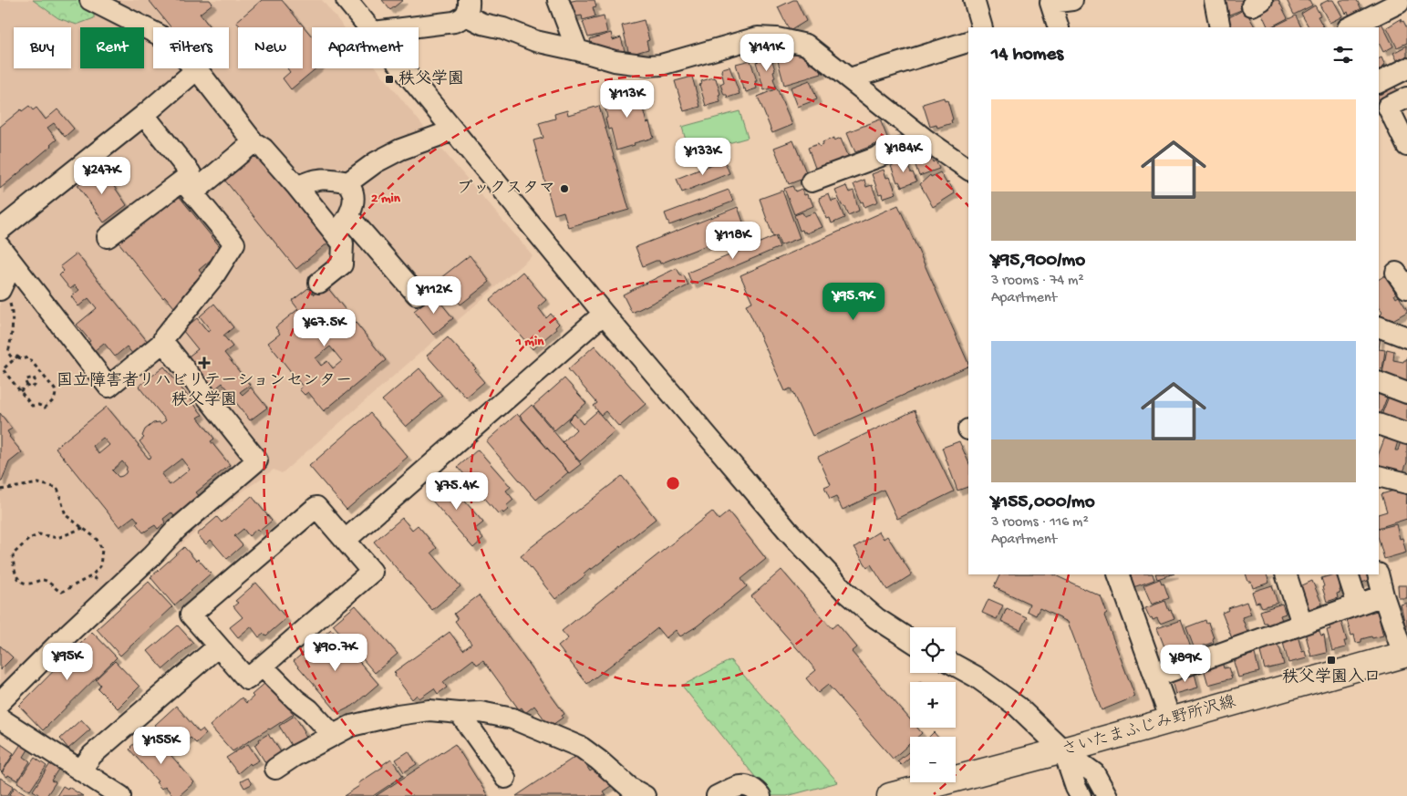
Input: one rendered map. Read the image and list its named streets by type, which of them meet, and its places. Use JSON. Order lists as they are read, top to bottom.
{
  "streets": {
    "main road": ["さいたまふじみ野所沢線"]
  },
  "places": {
    "transit": ["秩父学園", "秩父学園入口"],
    "other": ["ブックスタマ"],
    "health": ["国立障害者リハビリテーションセンター 秩父学園"]
  },
  "page": {
    "chip": [
      "Buy",
      "Rent",
      "Filters",
      "New",
      "Apartment"
    ],
    "heading": "14 homes",
    "price": [
      "¥141K",
      "¥113K",
      "¥184K",
      "¥133K",
      "¥247K",
      "¥118K",
      "¥112K",
      "¥95.9K",
      "¥67.5K",
      "¥75.4K",
      "¥90.7K",
      "¥95K",
      "¥89K",
      "¥155K"
    ],
    "list": [
      {
        "name": "¥95,900/mo",
        "note": "3 rooms · 74 m² · Apartment"
      },
      {
        "name": "¥155,000/mo",
        "note": "3 rooms · 116 m² · Apartment"
      }
    ],
    "map_buttons": ["+", "−"]
  },
  "rings": ["2 min", "1 min"]
}
